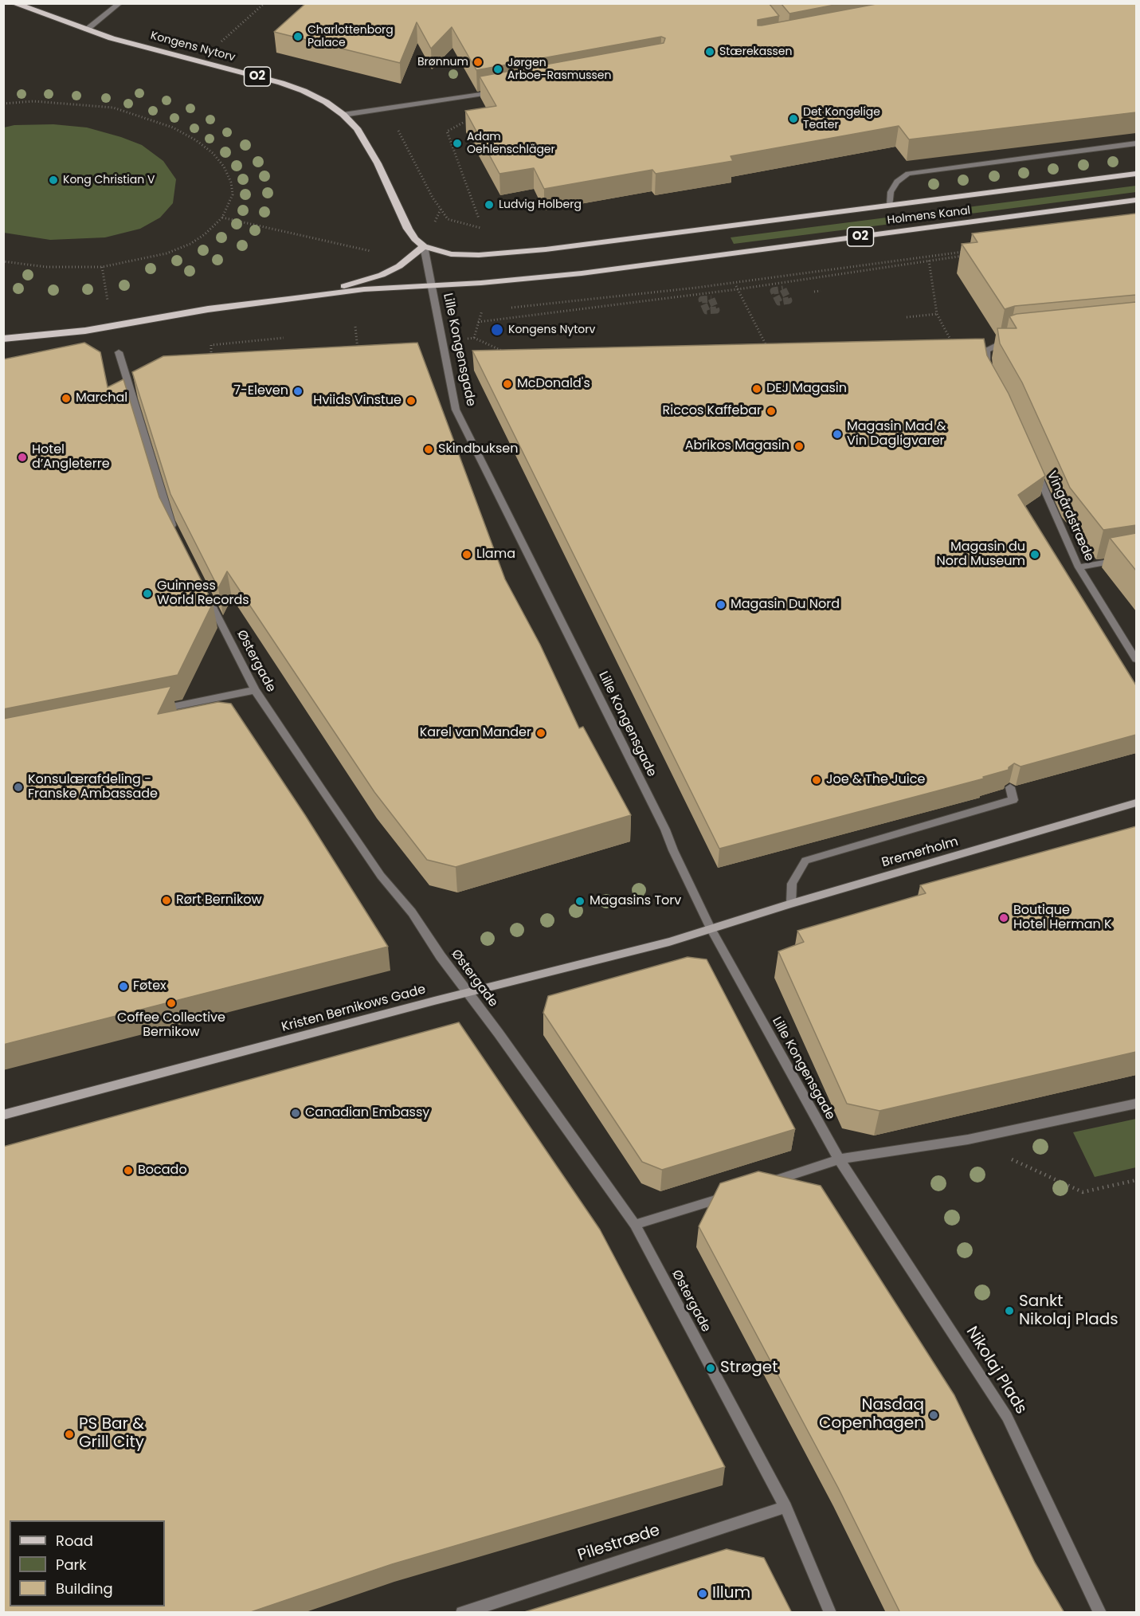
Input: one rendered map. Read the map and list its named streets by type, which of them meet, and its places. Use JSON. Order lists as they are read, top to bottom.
{
  "streets": {
    "main road": ["Kongens Nytorv", "O2", "Holmens Kanal"],
    "street": [
      "Lille Kongensgade",
      "Vingårdstræde",
      "Østergade",
      "Bremerholm",
      "Kristen Bernikows Gade",
      "Nikolaj Plads",
      "Pilestræde"
    ]
  },
  "crossings": [
    ["Kongens Nytorv", "Holmens Kanal"],
    ["Kongens Nytorv", "Lille Kongensgade"],
    ["O2", "Holmens Kanal"],
    ["O2", "Lille Kongensgade"],
    ["Holmens Kanal", "Lille Kongensgade"],
    ["Lille Kongensgade", "Bremerholm"],
    ["Lille Kongensgade", "Kristen Bernikows Gade"],
    ["Lille Kongensgade", "Nikolaj Plads"],
    ["Østergade", "Kristen Bernikows Gade"],
    ["Østergade", "Pilestræde"],
    ["Bremerholm", "Kristen Bernikows Gade"]
  ],
  "places": [
    "Charlottenborg Palace",
    "Stærekassen",
    "Brønnum",
    "Jørgen Arboe-Rasmussen",
    "Det Kongelige Teater",
    "Adam Oehlenschläger",
    "Kong Christian V",
    "Ludvig Holberg",
    "Kongens Nytorv",
    "McDonald's",
    "DEJ Magasin",
    "7-Eleven",
    "Marchal",
    "Hviids Vinstue",
    "Riccos Kaffebar",
    "Magasin Mad & Vin Dagligvarer",
    "Abrikos Magasin",
    "Skindbuksen",
    "Hotel d’Angleterre",
    "Llama",
    "Magasin du Nord Museum",
    "Guinness World Records",
    "Magasin Du Nord",
    "Karel van Mander",
    "Joe & The Juice",
    "Konsulærafdeling - Franske Ambassade",
    "Rørt Bernikow",
    "Magasins Torv",
    "Boutique Hotel Herman K",
    "Føtex",
    "Coffee Collective Bernikow",
    "Canadian Embassy",
    "Bocado",
    "Sankt Nikolaj Plads",
    "Strøget",
    "Nasdaq Copenhagen",
    "PS Bar & Grill City",
    "Illum"
  ],
  "legend": ["Road", "Park", "Building"]
}
